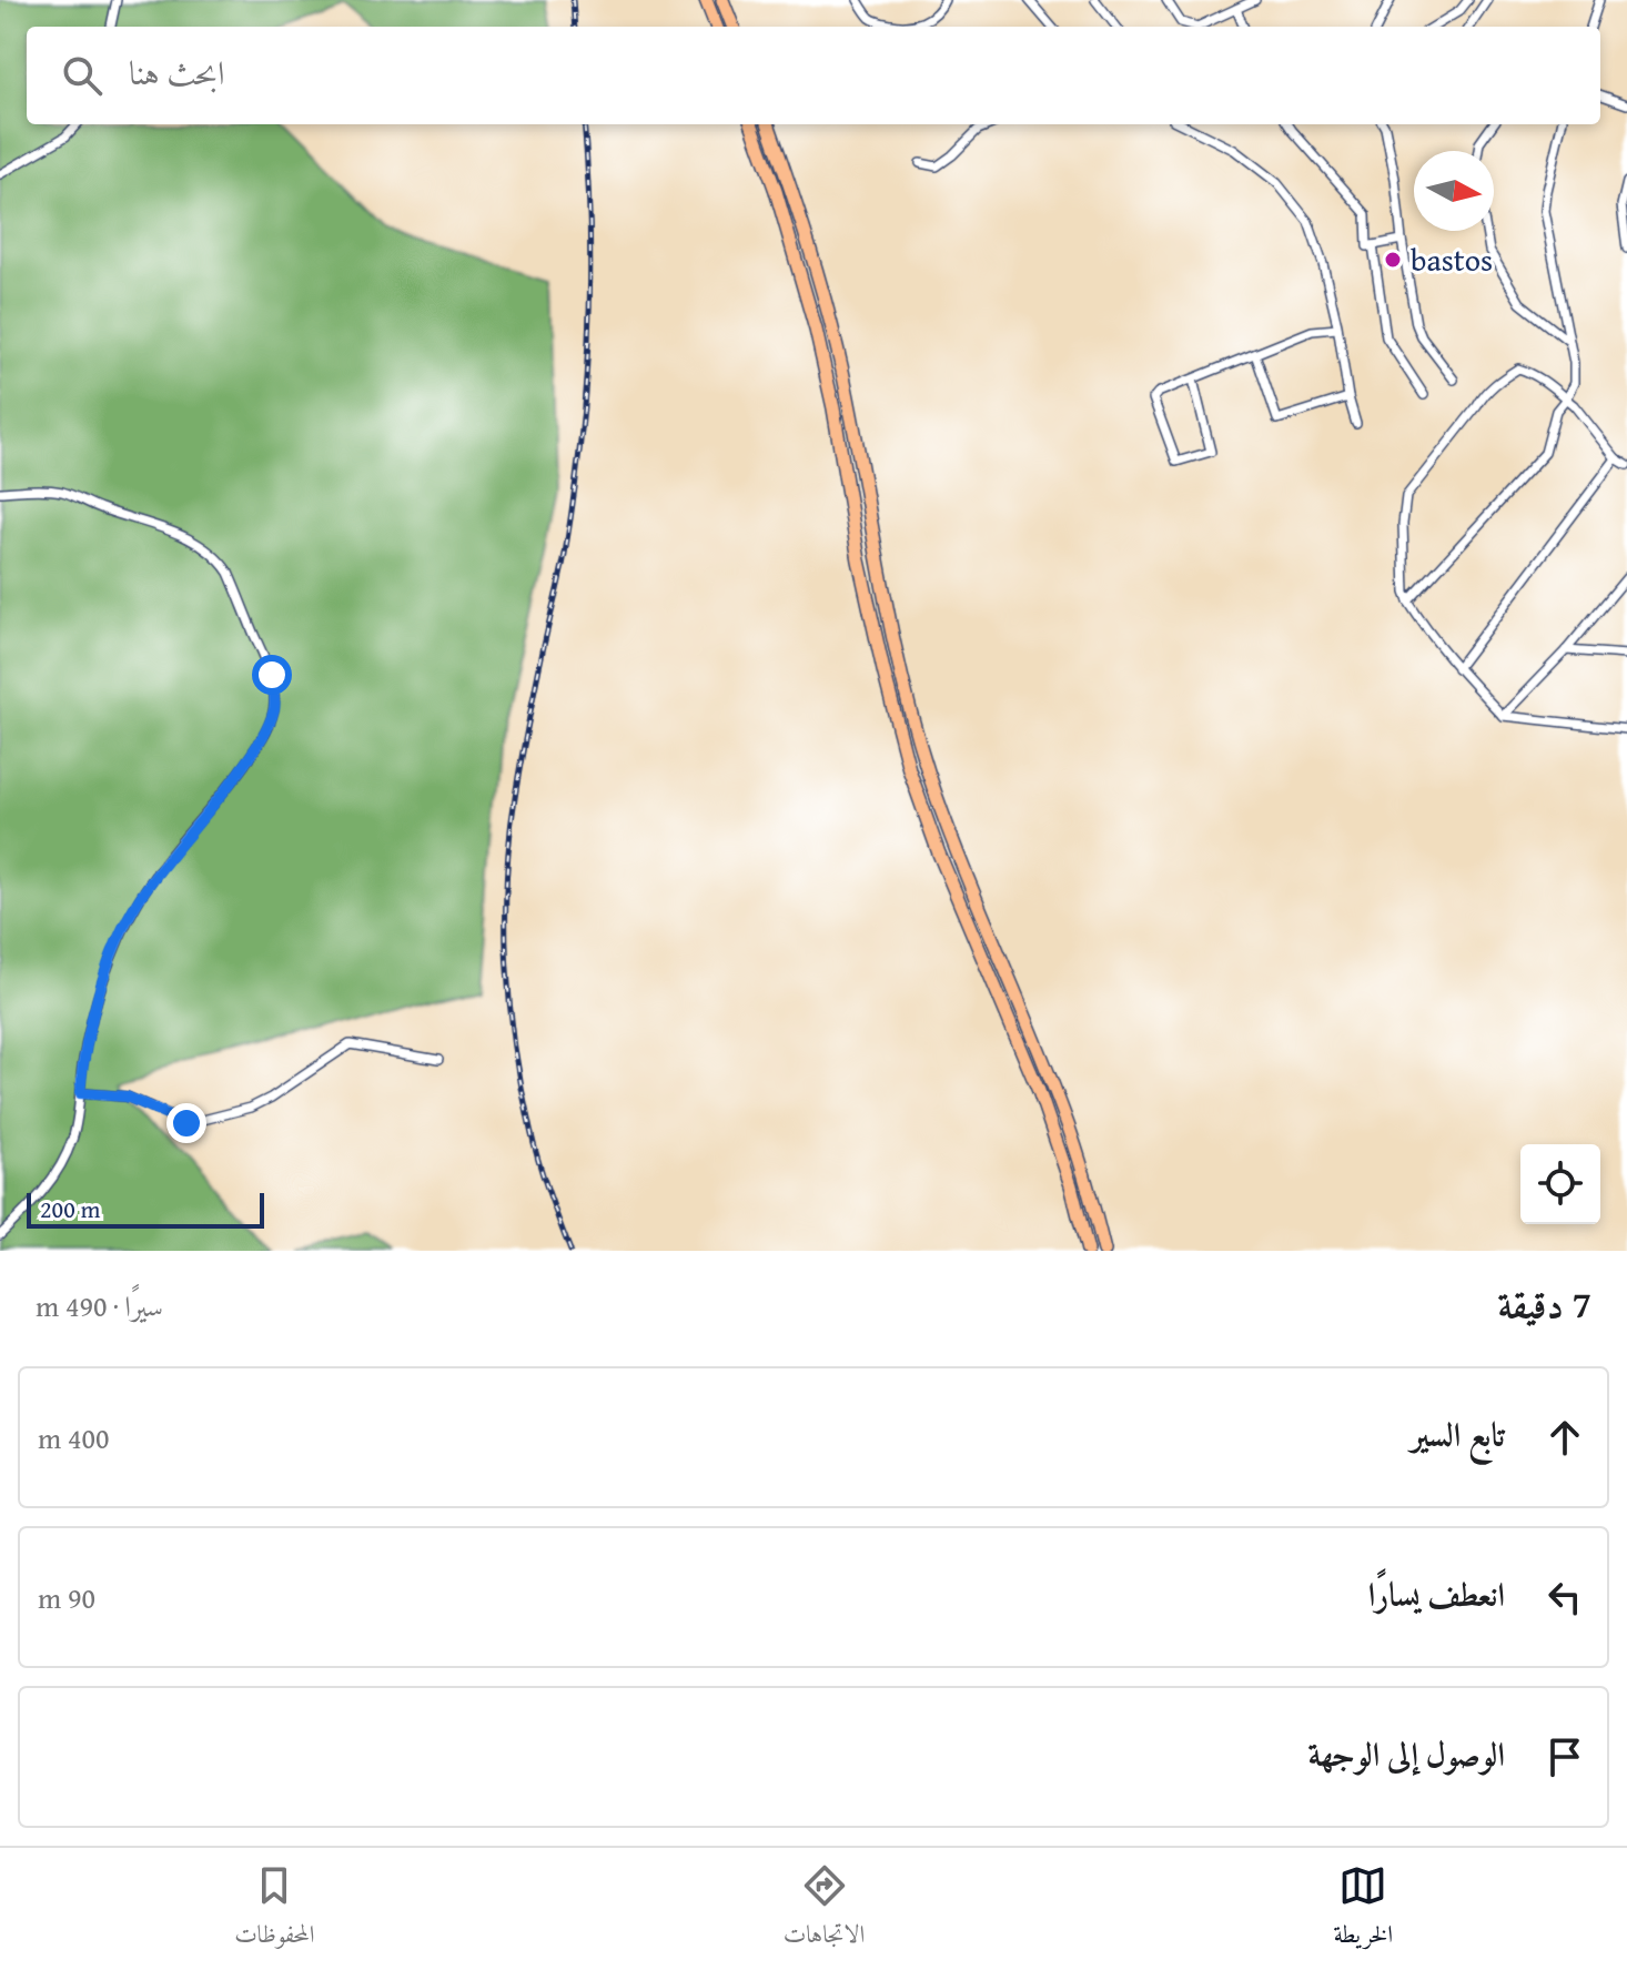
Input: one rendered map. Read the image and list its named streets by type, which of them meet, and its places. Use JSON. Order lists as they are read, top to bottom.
{
  "places": ["bastos"],
  "scale_bar": "200 m",
  "north": "right",
  "page": {
    "search": "ابحث هنا",
    "scale": "200 m",
    "heading": ["7 دقيقة", "سيرًا · 490 m"],
    "list": [
      ["تابع السير", "400 m"],
      ["انعطف يسارًا", "90 m"],
      "الوصول إلى الوجهة"
    ],
    "nav": ["الخريطة", "الاتجاهات", "المحفوظات"]
  }
}
